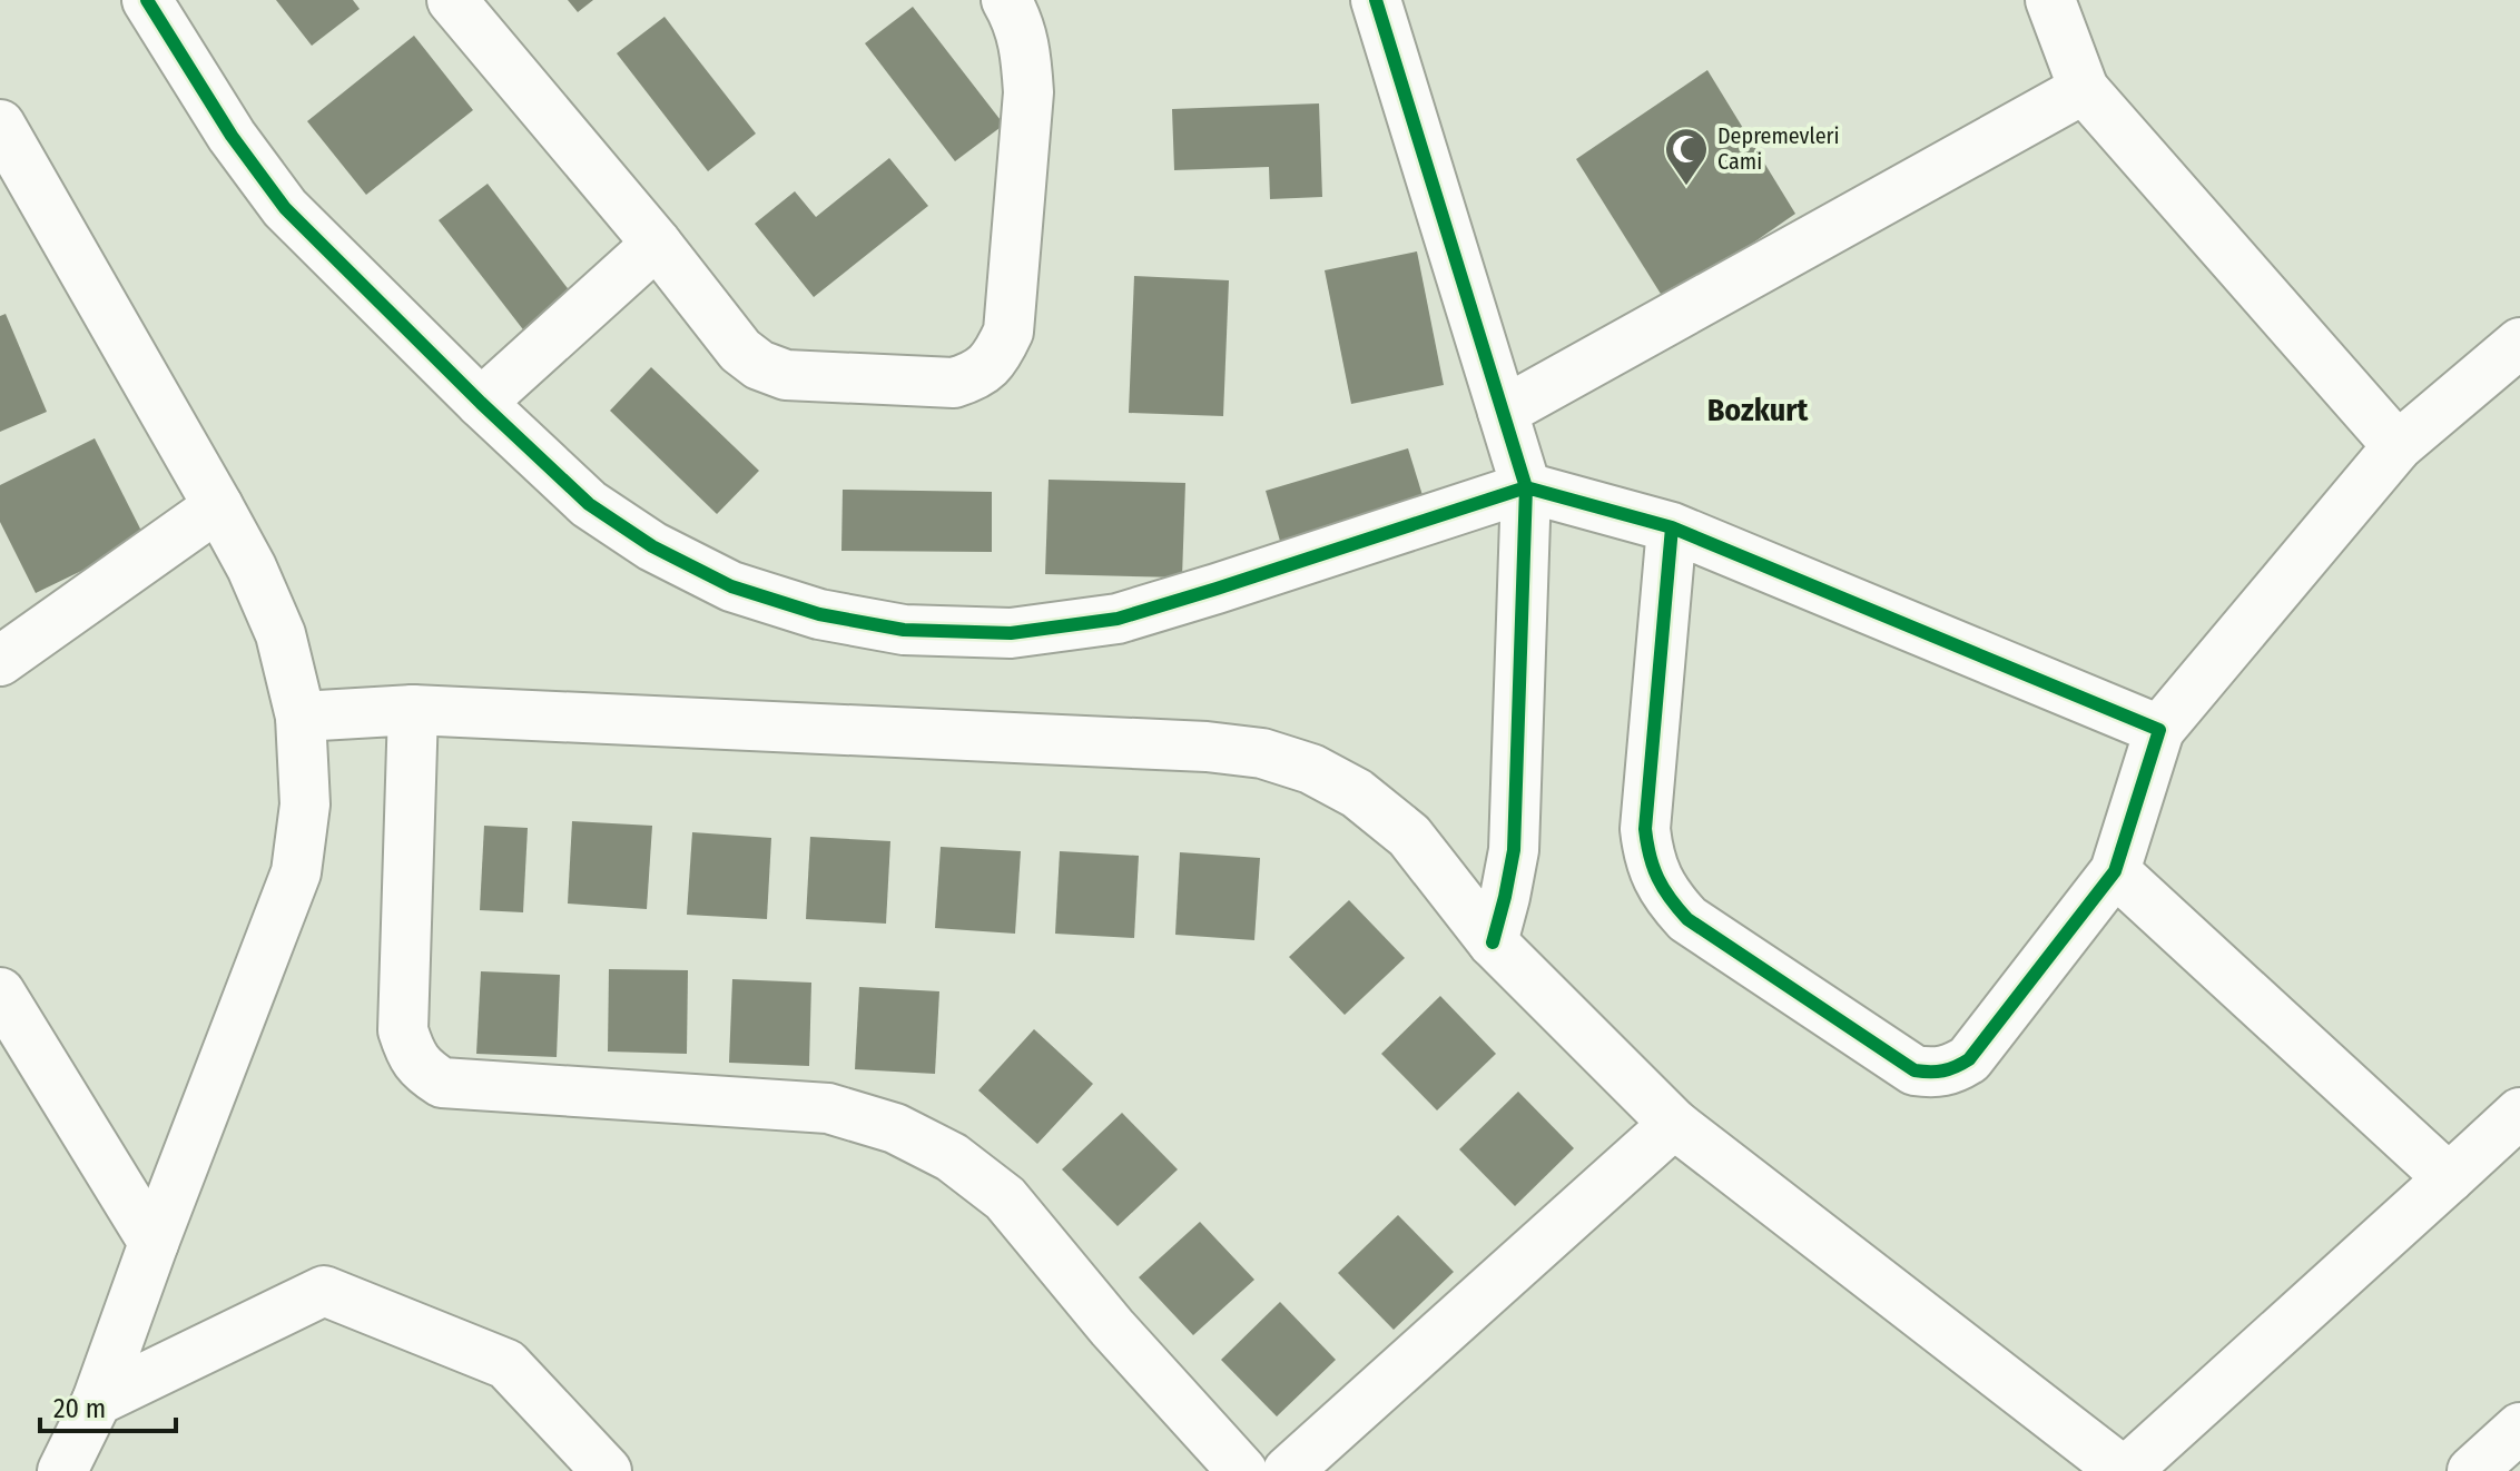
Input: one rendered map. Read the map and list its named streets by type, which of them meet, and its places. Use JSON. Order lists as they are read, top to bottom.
{
  "districts": ["Bozkurt"],
  "places": {
    "mosque": ["Depremevleri Cami"]
  },
  "scale_bar": "20 m"
}
